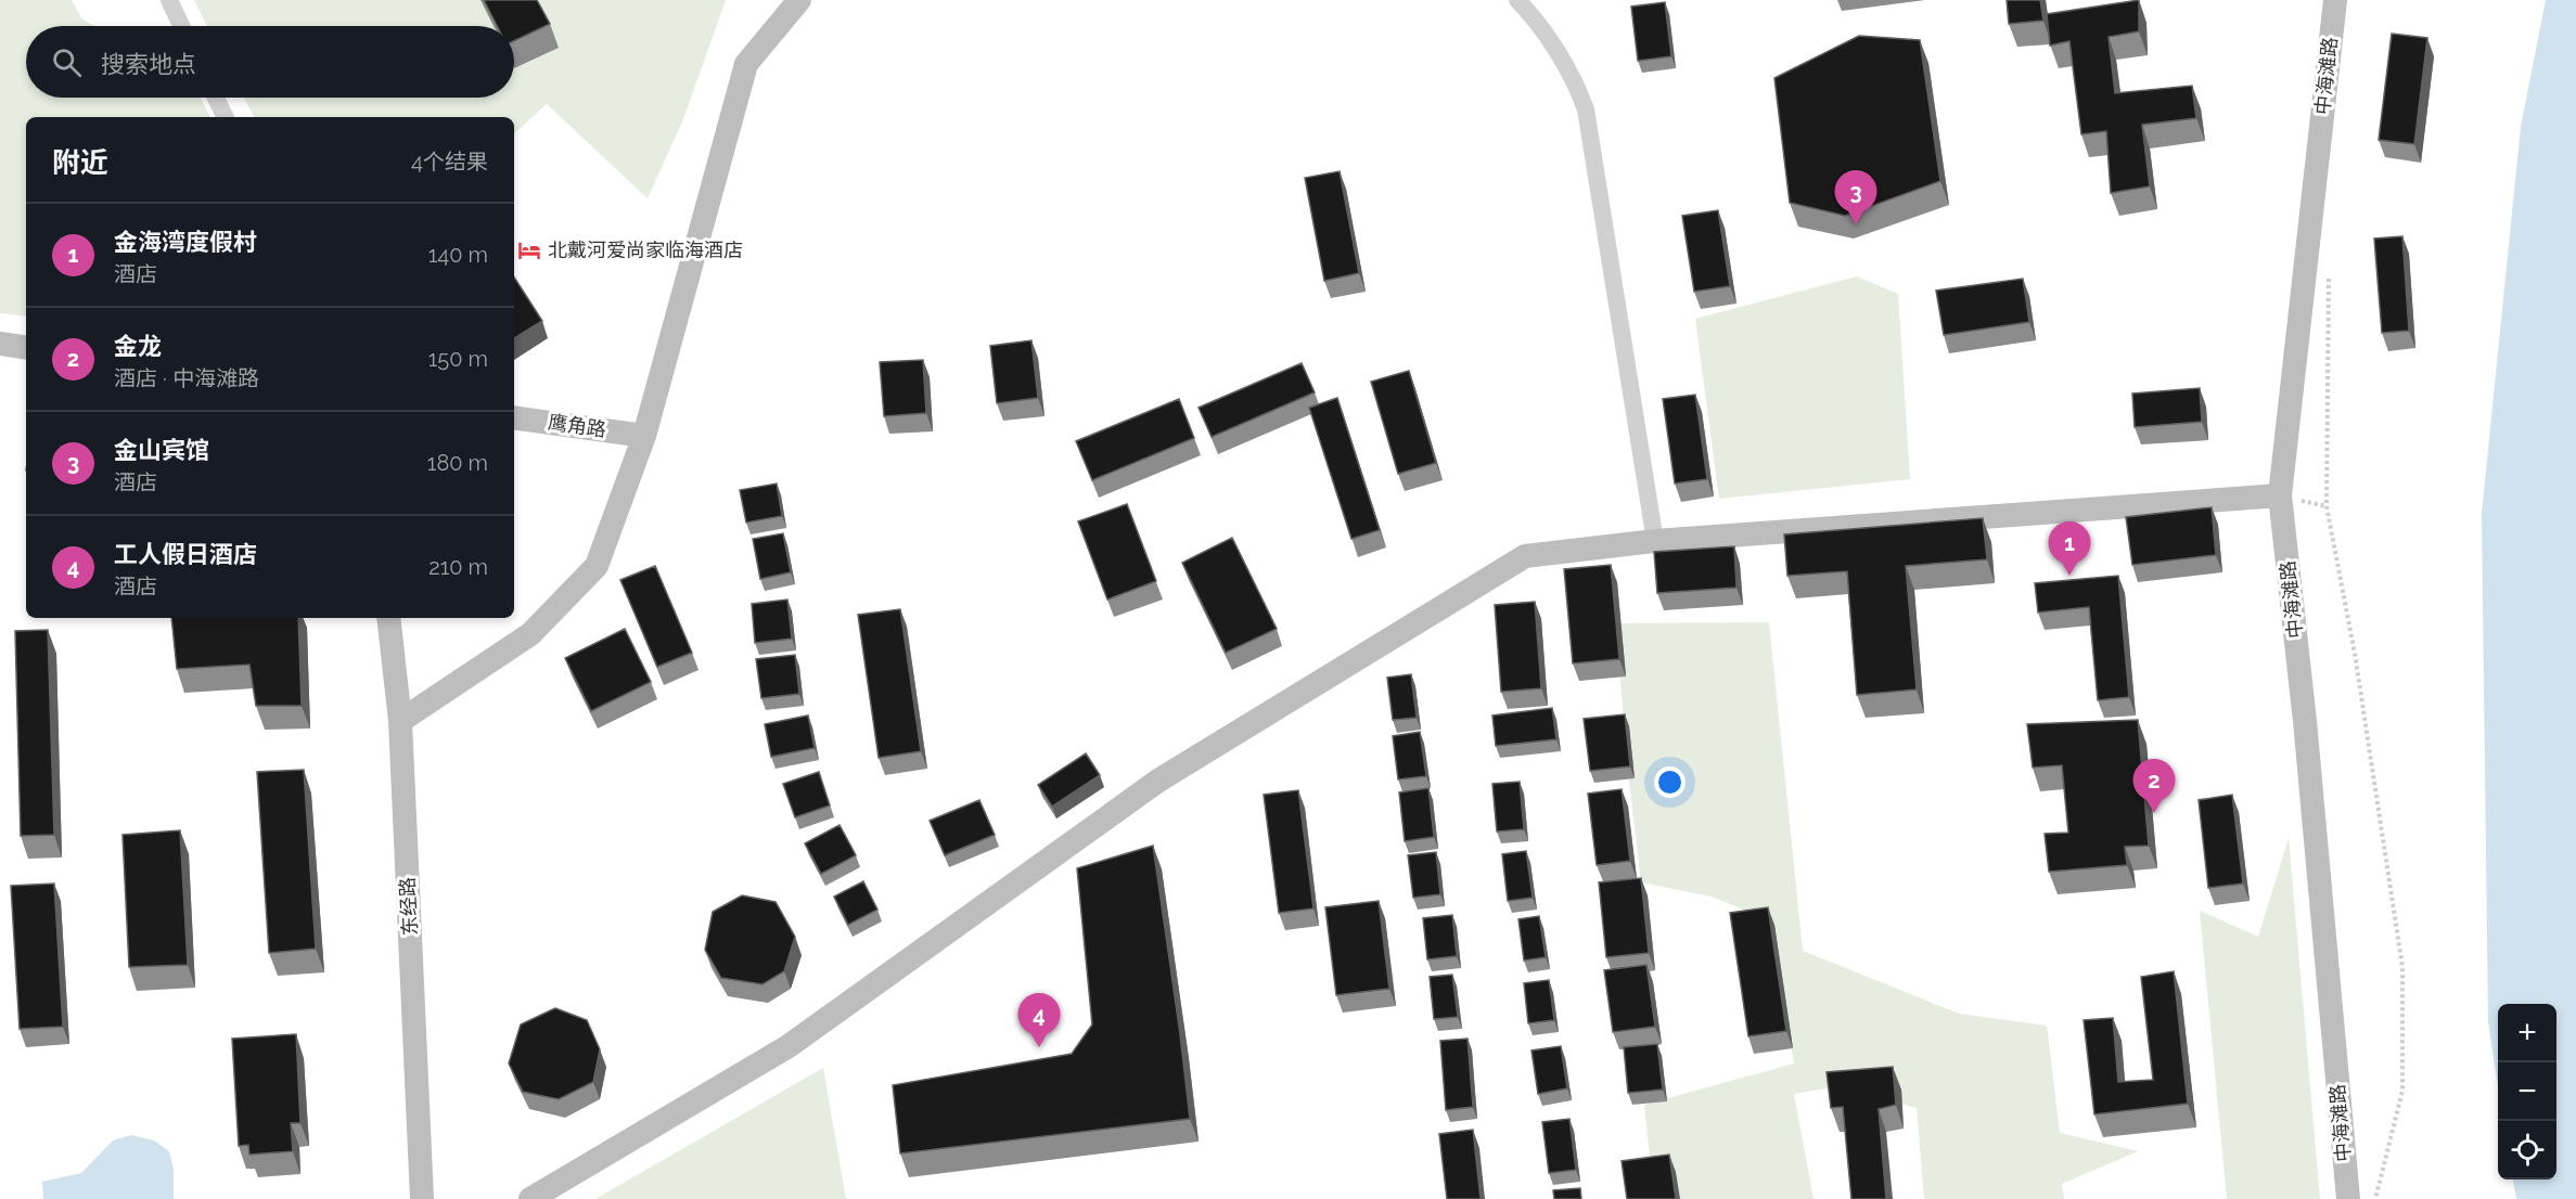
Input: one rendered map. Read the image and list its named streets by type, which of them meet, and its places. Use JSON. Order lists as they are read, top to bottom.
{
  "streets": {
    "main road": ["中海滩路", "鹰角路", "东经路"]
  },
  "places": {
    "hotel": ["北戴河爱尚家临海酒店"]
  },
  "page": {
    "search": "搜索地点",
    "heading": ["附近", "4个结果"],
    "pins": [
      "3",
      "1",
      "2",
      "4"
    ],
    "list": [
      {
        "mark": "1",
        "name": "金海湾度假村",
        "note": "酒店",
        "value": "140 m"
      },
      {
        "mark": "2",
        "name": "金龙",
        "note": "酒店 · 中海滩路",
        "value": "150 m"
      },
      {
        "mark": "3",
        "name": "金山宾馆",
        "note": "酒店",
        "value": "180 m"
      },
      {
        "mark": "4",
        "name": "工人假日酒店",
        "note": "酒店",
        "value": "210 m"
      }
    ],
    "map_buttons": ["+", "−"]
  }
}
